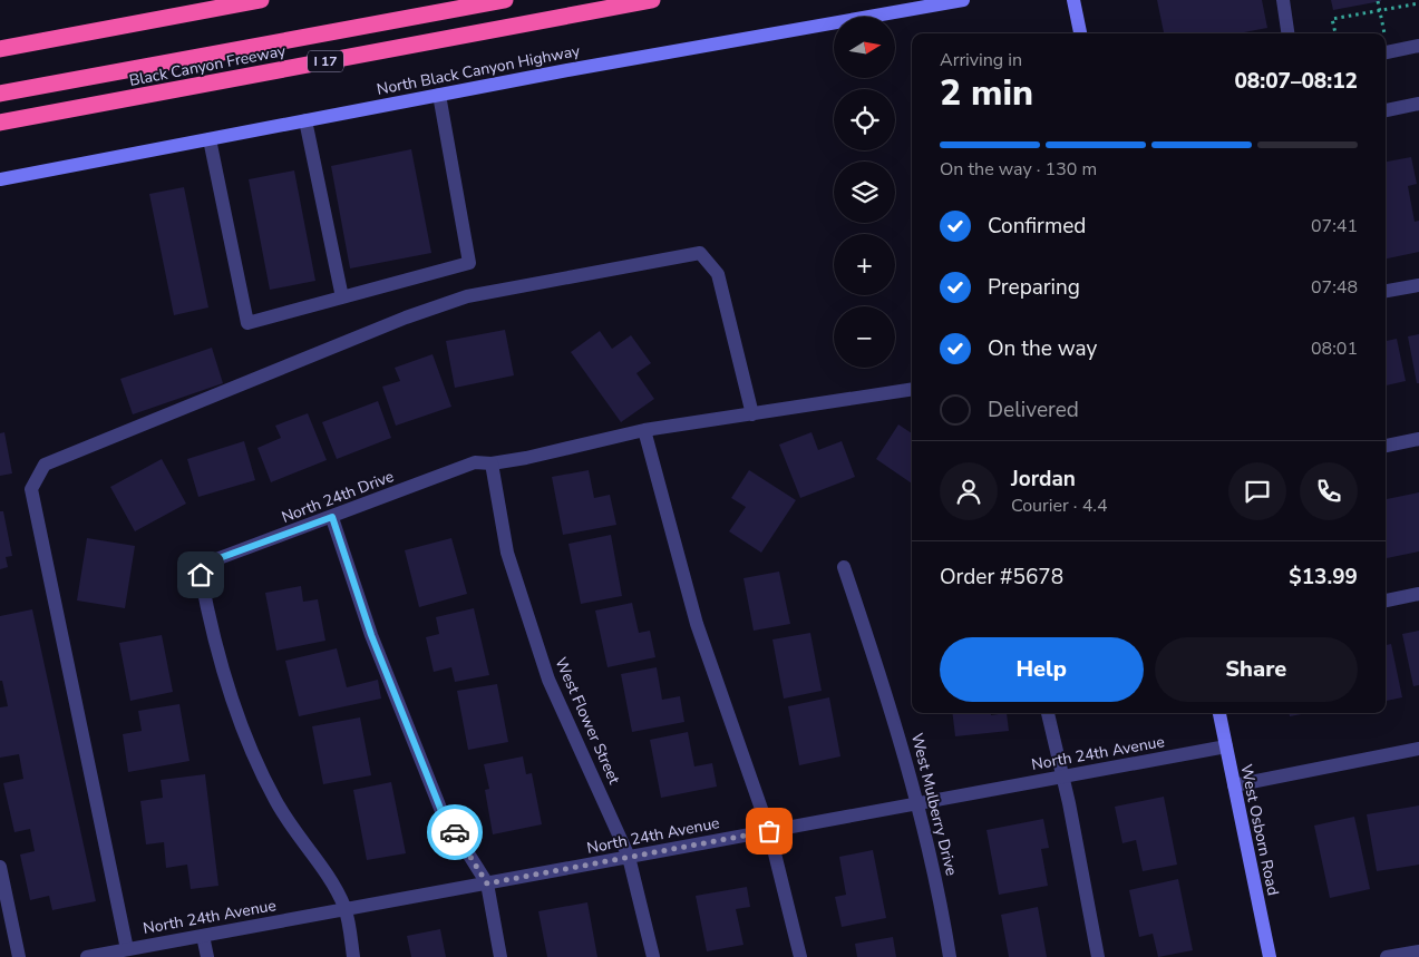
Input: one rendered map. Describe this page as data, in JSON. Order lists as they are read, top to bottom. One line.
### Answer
{"streets":{"highway":["I 17","Black Canyon Freeway"],"main road":["North Black Canyon Highway","West Osborn Road"],"street":["North 24th Drive","West Flower Street","North 24th Avenue","West Mulberry Drive"]},"crossings":[["North 24th Drive","West Flower Street"],["North 24th Drive","North 24th Avenue"],["West Flower Street","North 24th Avenue"],["North 24th Avenue","West Mulberry Drive"],["North 24th Avenue","West Osborn Road"]],"north":"right","page":{"map_buttons":["+","−"],"heading":["2 min","Arriving in","08:07–08:12"],"panel":["Jordan","Courier · 4.4","Order #5678","$13.99"],"bar":"On the way · 130 m","list":[["Confirmed","07:41"],["Preparing","07:48"],["On the way","08:01"],"Delivered"],"buttons":["Help","Share"]}}
